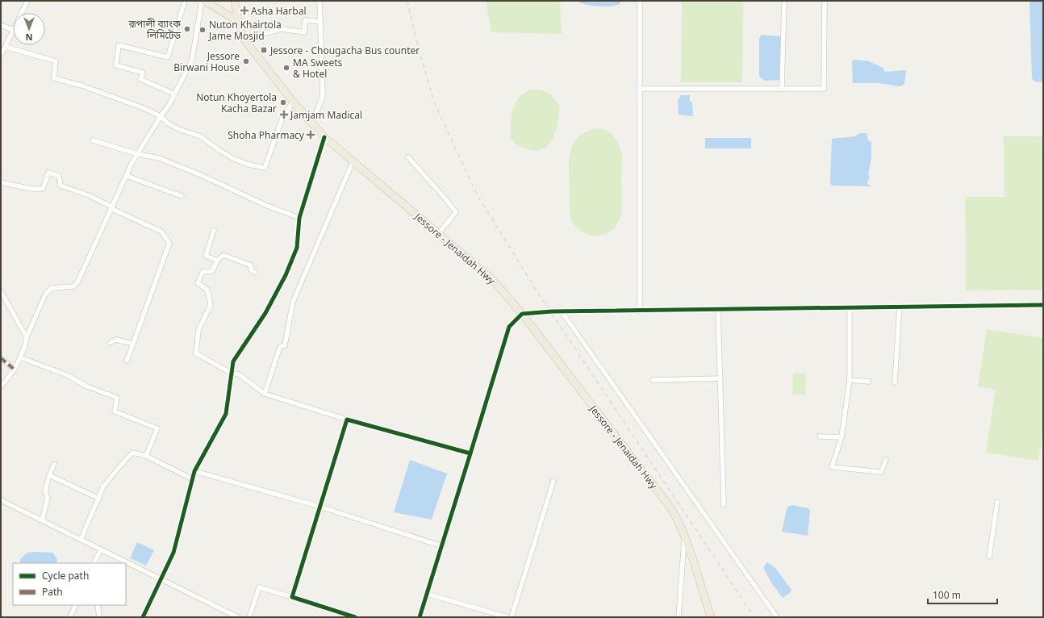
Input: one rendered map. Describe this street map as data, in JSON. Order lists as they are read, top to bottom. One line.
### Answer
{"streets":{"highway":["Jessore - Jenaidah Hwy"]},"places":{"health":["Asha Harbal","Jamjam Madical","Shoha Pharmacy"],"other":["রূপালী ব্যাংক লিমিটেড","Nuton Khairtola Jame Mosjid","Jessore Birwani House","MA Sweets & Hotel","Notun Khoyertola Kacha Bazar"],"transit":["Jessore - Chougacha Bus counter"]},"legend":["Cycle path","Path"],"scale_bar":"100 m","north":"bottom"}
